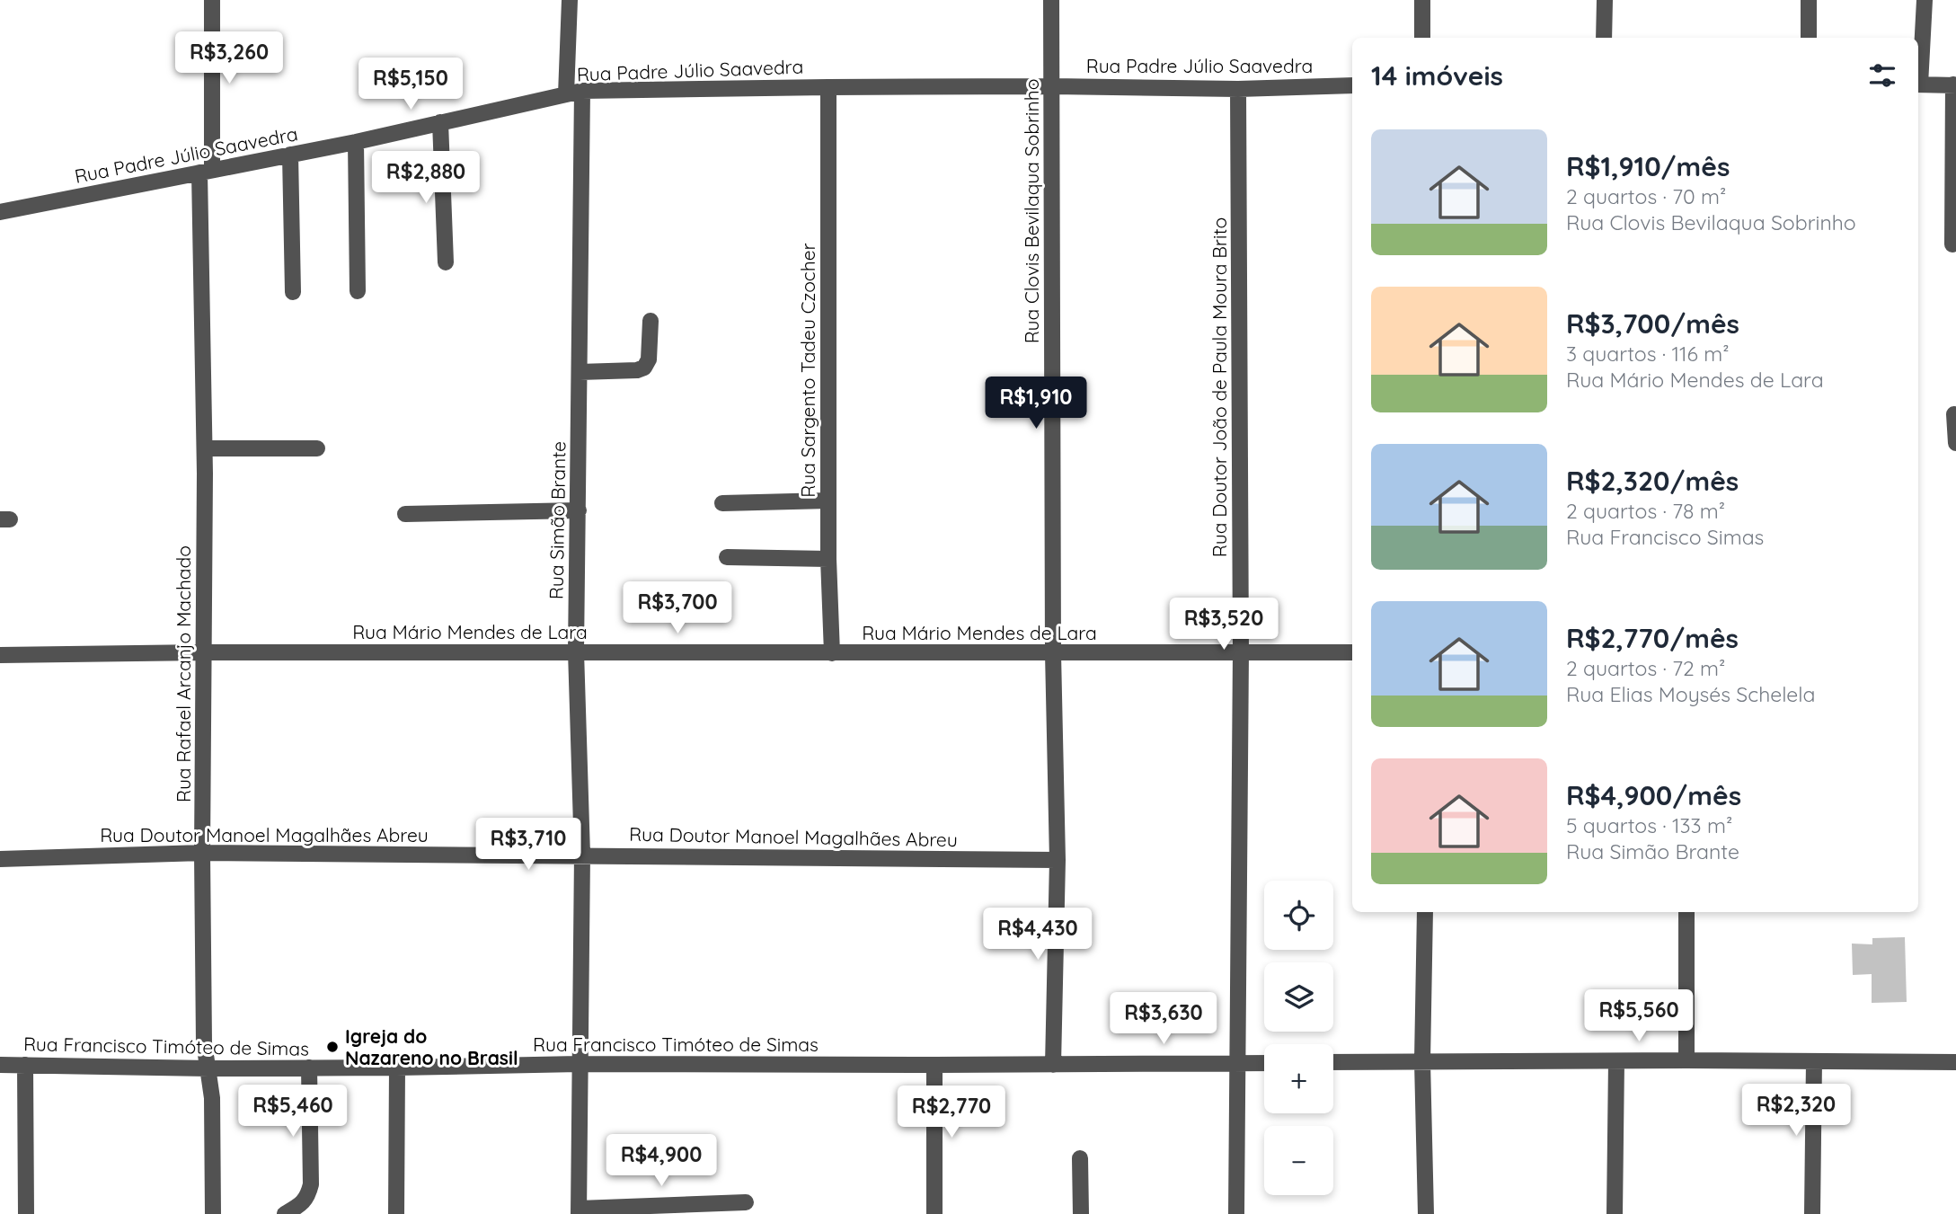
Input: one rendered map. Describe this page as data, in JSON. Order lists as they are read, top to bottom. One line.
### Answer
{"streets":{"street":["Rua Padre Júlio Saavedra","Rua Clovis Bevilaqua Sobrinho","Rua Sargento Tadeu Czocher","Rua Doutor João de Paula Moura Brito","Rua Simão Brante","Rua Mário Mendes de Lara","Rua Rafael Arcanjo Machado","Rua Doutor Manoel Magalhães Abreu","Rua Francisco Timóteo de Simas"]},"crossings":[["Rua Padre Júlio Saavedra","Rua Clovis Bevilaqua Sobrinho"],["Rua Padre Júlio Saavedra","Rua Sargento Tadeu Czocher"],["Rua Padre Júlio Saavedra","Rua Doutor João de Paula Moura Brito"],["Rua Padre Júlio Saavedra","Rua Simão Brante"],["Rua Padre Júlio Saavedra","Rua Rafael Arcanjo Machado"],["Rua Clovis Bevilaqua Sobrinho","Rua Mário Mendes de Lara"],["Rua Clovis Bevilaqua Sobrinho","Rua Doutor Manoel Magalhães Abreu"],["Rua Clovis Bevilaqua Sobrinho","Rua Francisco Timóteo de Simas"],["Rua Sargento Tadeu Czocher","Rua Mário Mendes de Lara"],["Rua Doutor João de Paula Moura Brito","Rua Mário Mendes de Lara"],["Rua Doutor João de Paula Moura Brito","Rua Francisco Timóteo de Simas"],["Rua Simão Brante","Rua Mário Mendes de Lara"],["Rua Simão Brante","Rua Doutor Manoel Magalhães Abreu"],["Rua Simão Brante","Rua Francisco Timóteo de Simas"],["Rua Mário Mendes de Lara","Rua Rafael Arcanjo Machado"],["Rua Rafael Arcanjo Machado","Rua Doutor Manoel Magalhães Abreu"],["Rua Rafael Arcanjo Machado","Rua Francisco Timóteo de Simas"]],"places":["Igreja do Nazareno no Brasil"],"page":{"price":["R$3,260","R$5,150","R$2,880","R$1,910","R$3,700","R$3,520","R$3,710","R$4,430","R$5,560","R$3,630","R$2,320","R$5,460","R$2,770","R$4,900"],"heading":"14 imóveis","list":[{"name":"R$1,910/mês","note":"2 quartos · 70 m² · Rua Clovis Bevilaqua Sobrinho"},{"name":"R$3,700/mês","note":"3 quartos · 116 m² · Rua Mário Mendes de Lara"},{"name":"R$2,320/mês","note":"2 quartos · 78 m² · Rua Francisco Simas"},{"name":"R$2,770/mês","note":"2 quartos · 72 m² · Rua Elias Moysés Schelela"},{"name":"R$4,900/mês","note":"5 quartos · 133 m² · Rua Simão Brante"}],"map_buttons":["+","−"]}}
